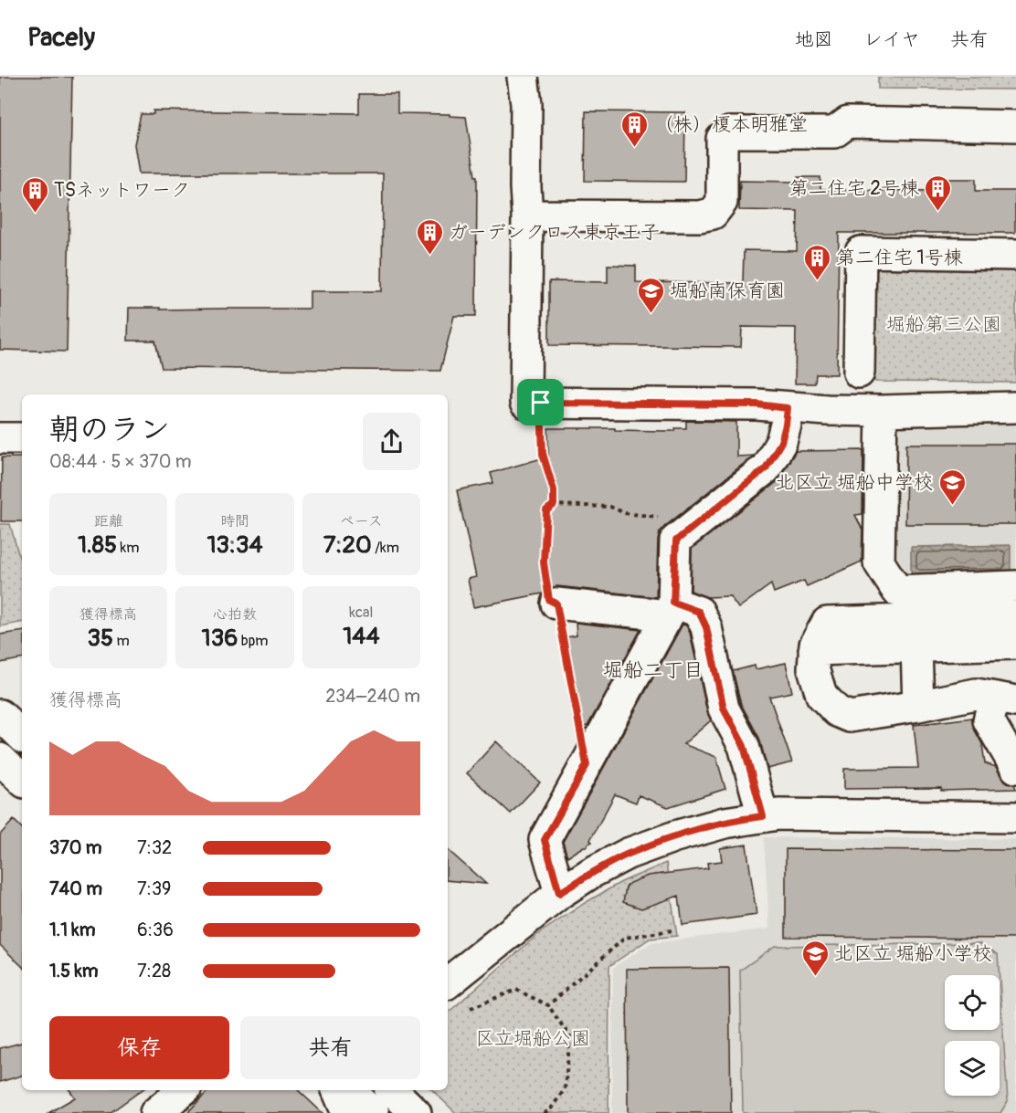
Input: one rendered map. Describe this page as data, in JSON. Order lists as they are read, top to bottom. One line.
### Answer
{"districts":["堀船二丁目"],"parks":["堀船第三公園","区立堀船公園"],"places":{"building":["（株）榎本明雅堂","第二住宅 2号棟","TSネットワーク","ガーデンクロス東京王子","第二住宅 1号棟"],"school or university":["堀船南保育園","北区立 堀船中学校","北区立 堀船小学校"]},"page":{"header":"Pacely","nav":["地図","レイヤ","共有"],"heading":["朝のラン","08:44 · 5 × 370 m"],"stats":[["距離","1.85 km"],["時間","13:34"],["ペース","7:20 /km"],["獲得標高","35 m"],["心拍数","136 bpm"],["kcal","144"]],"chart":["獲得標高","234–240 m"],"list":[{"name":"370 m","note":"7:32"},{"name":"740 m","note":"7:39"},{"name":"1.1 km","note":"6:36"},{"name":"1.5 km","note":"7:28"}],"buttons":["保存","共有"]}}
